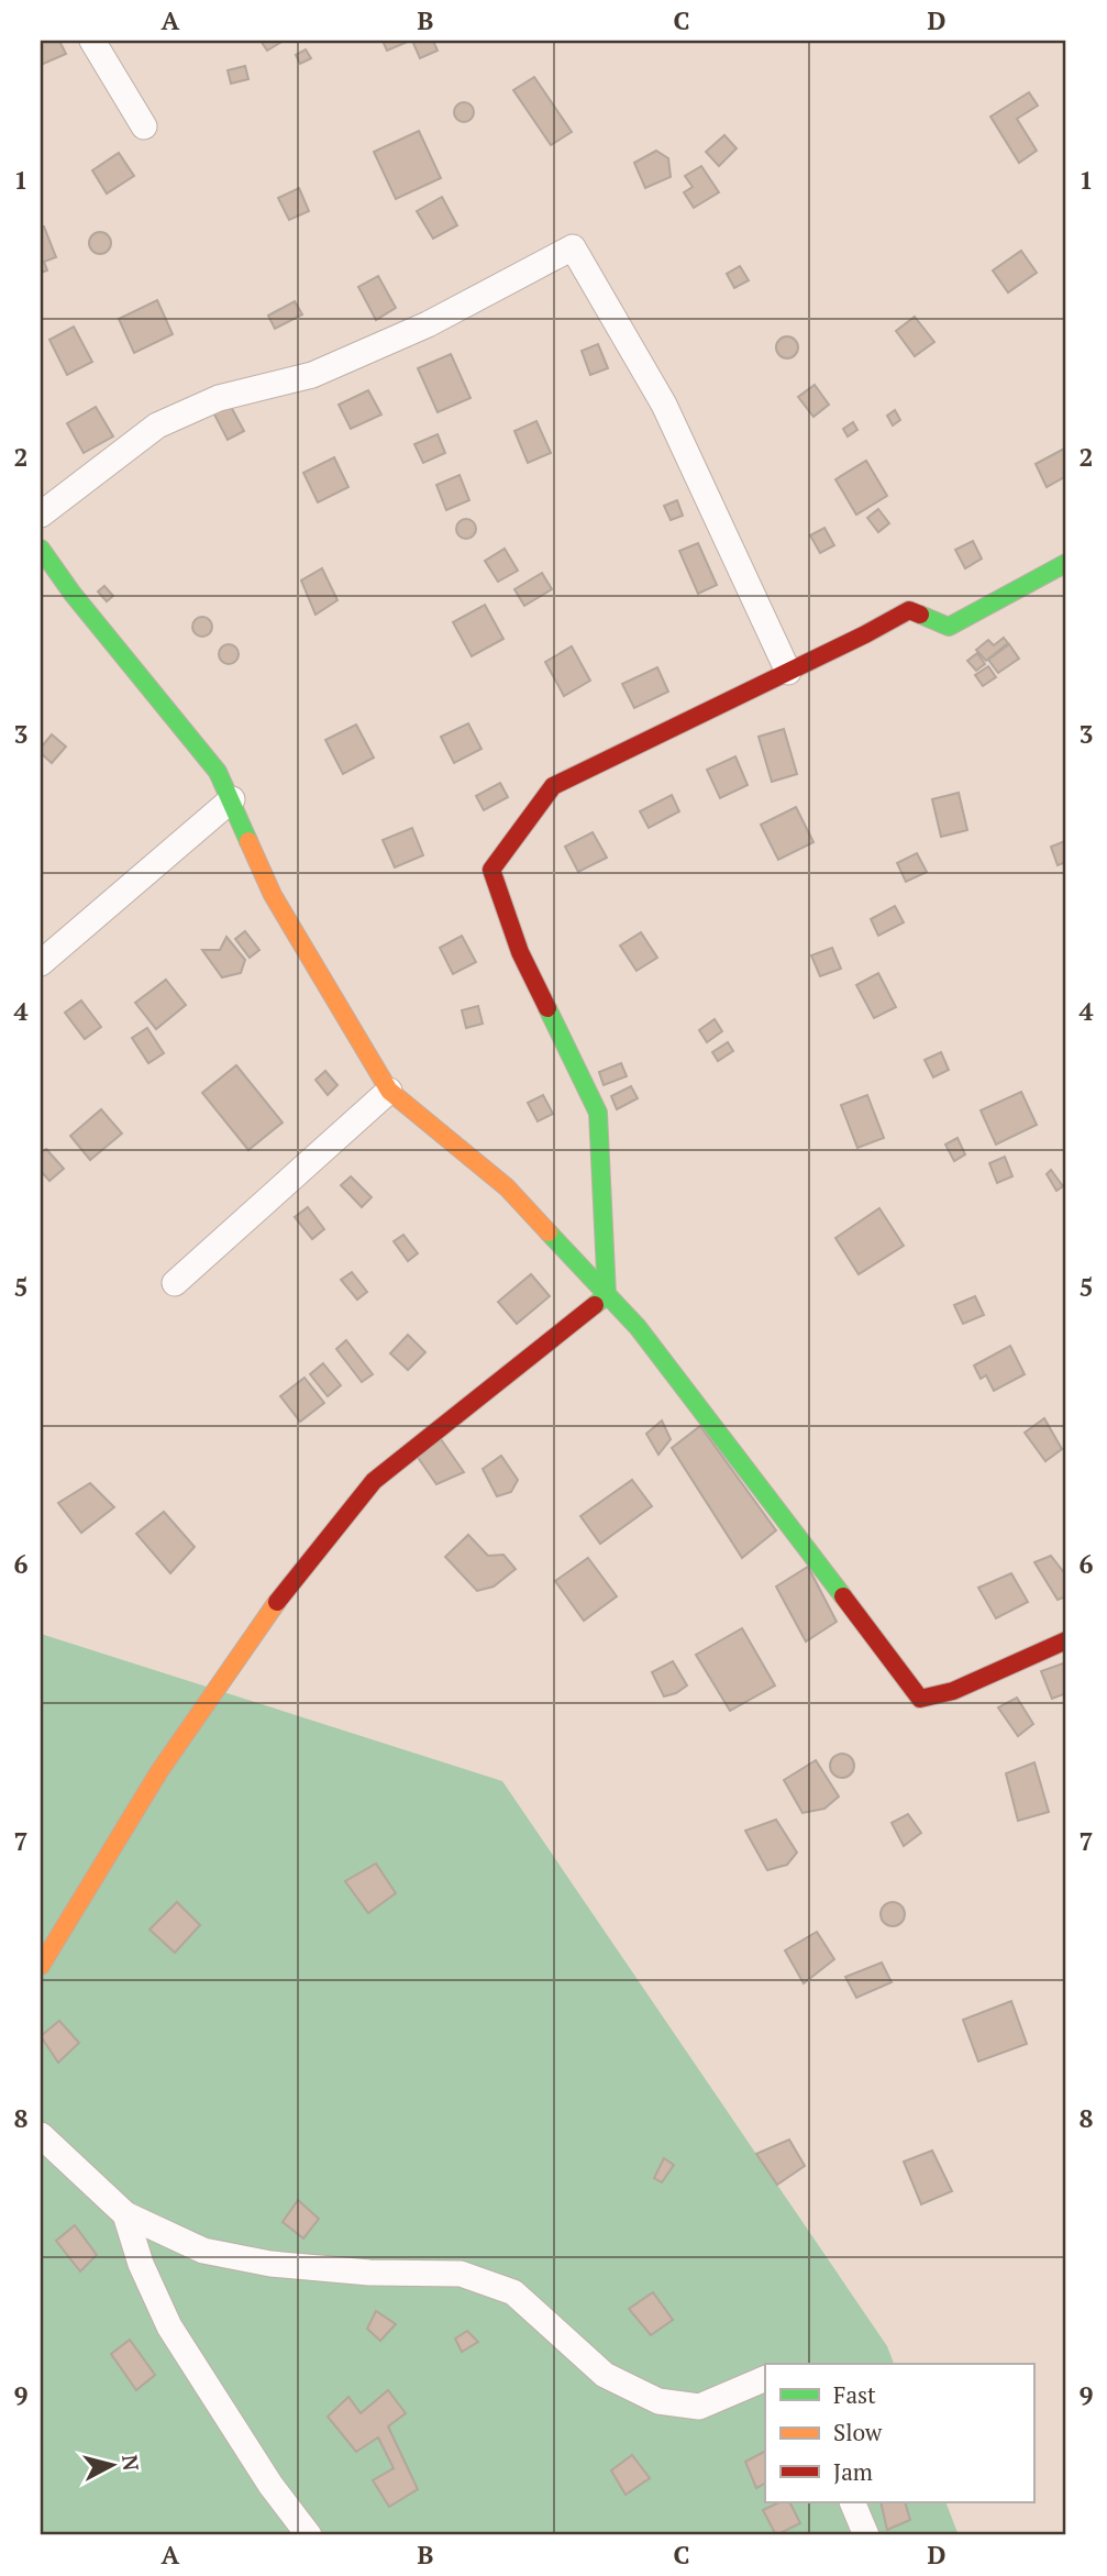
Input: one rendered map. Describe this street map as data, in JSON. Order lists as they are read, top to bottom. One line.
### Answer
{"legend":["Fast","Slow","Jam"],"north":"right","grid":{"columns":["A","B","C","D"],"rows":["1","2","3","4","5","6","7","8","9"]}}
